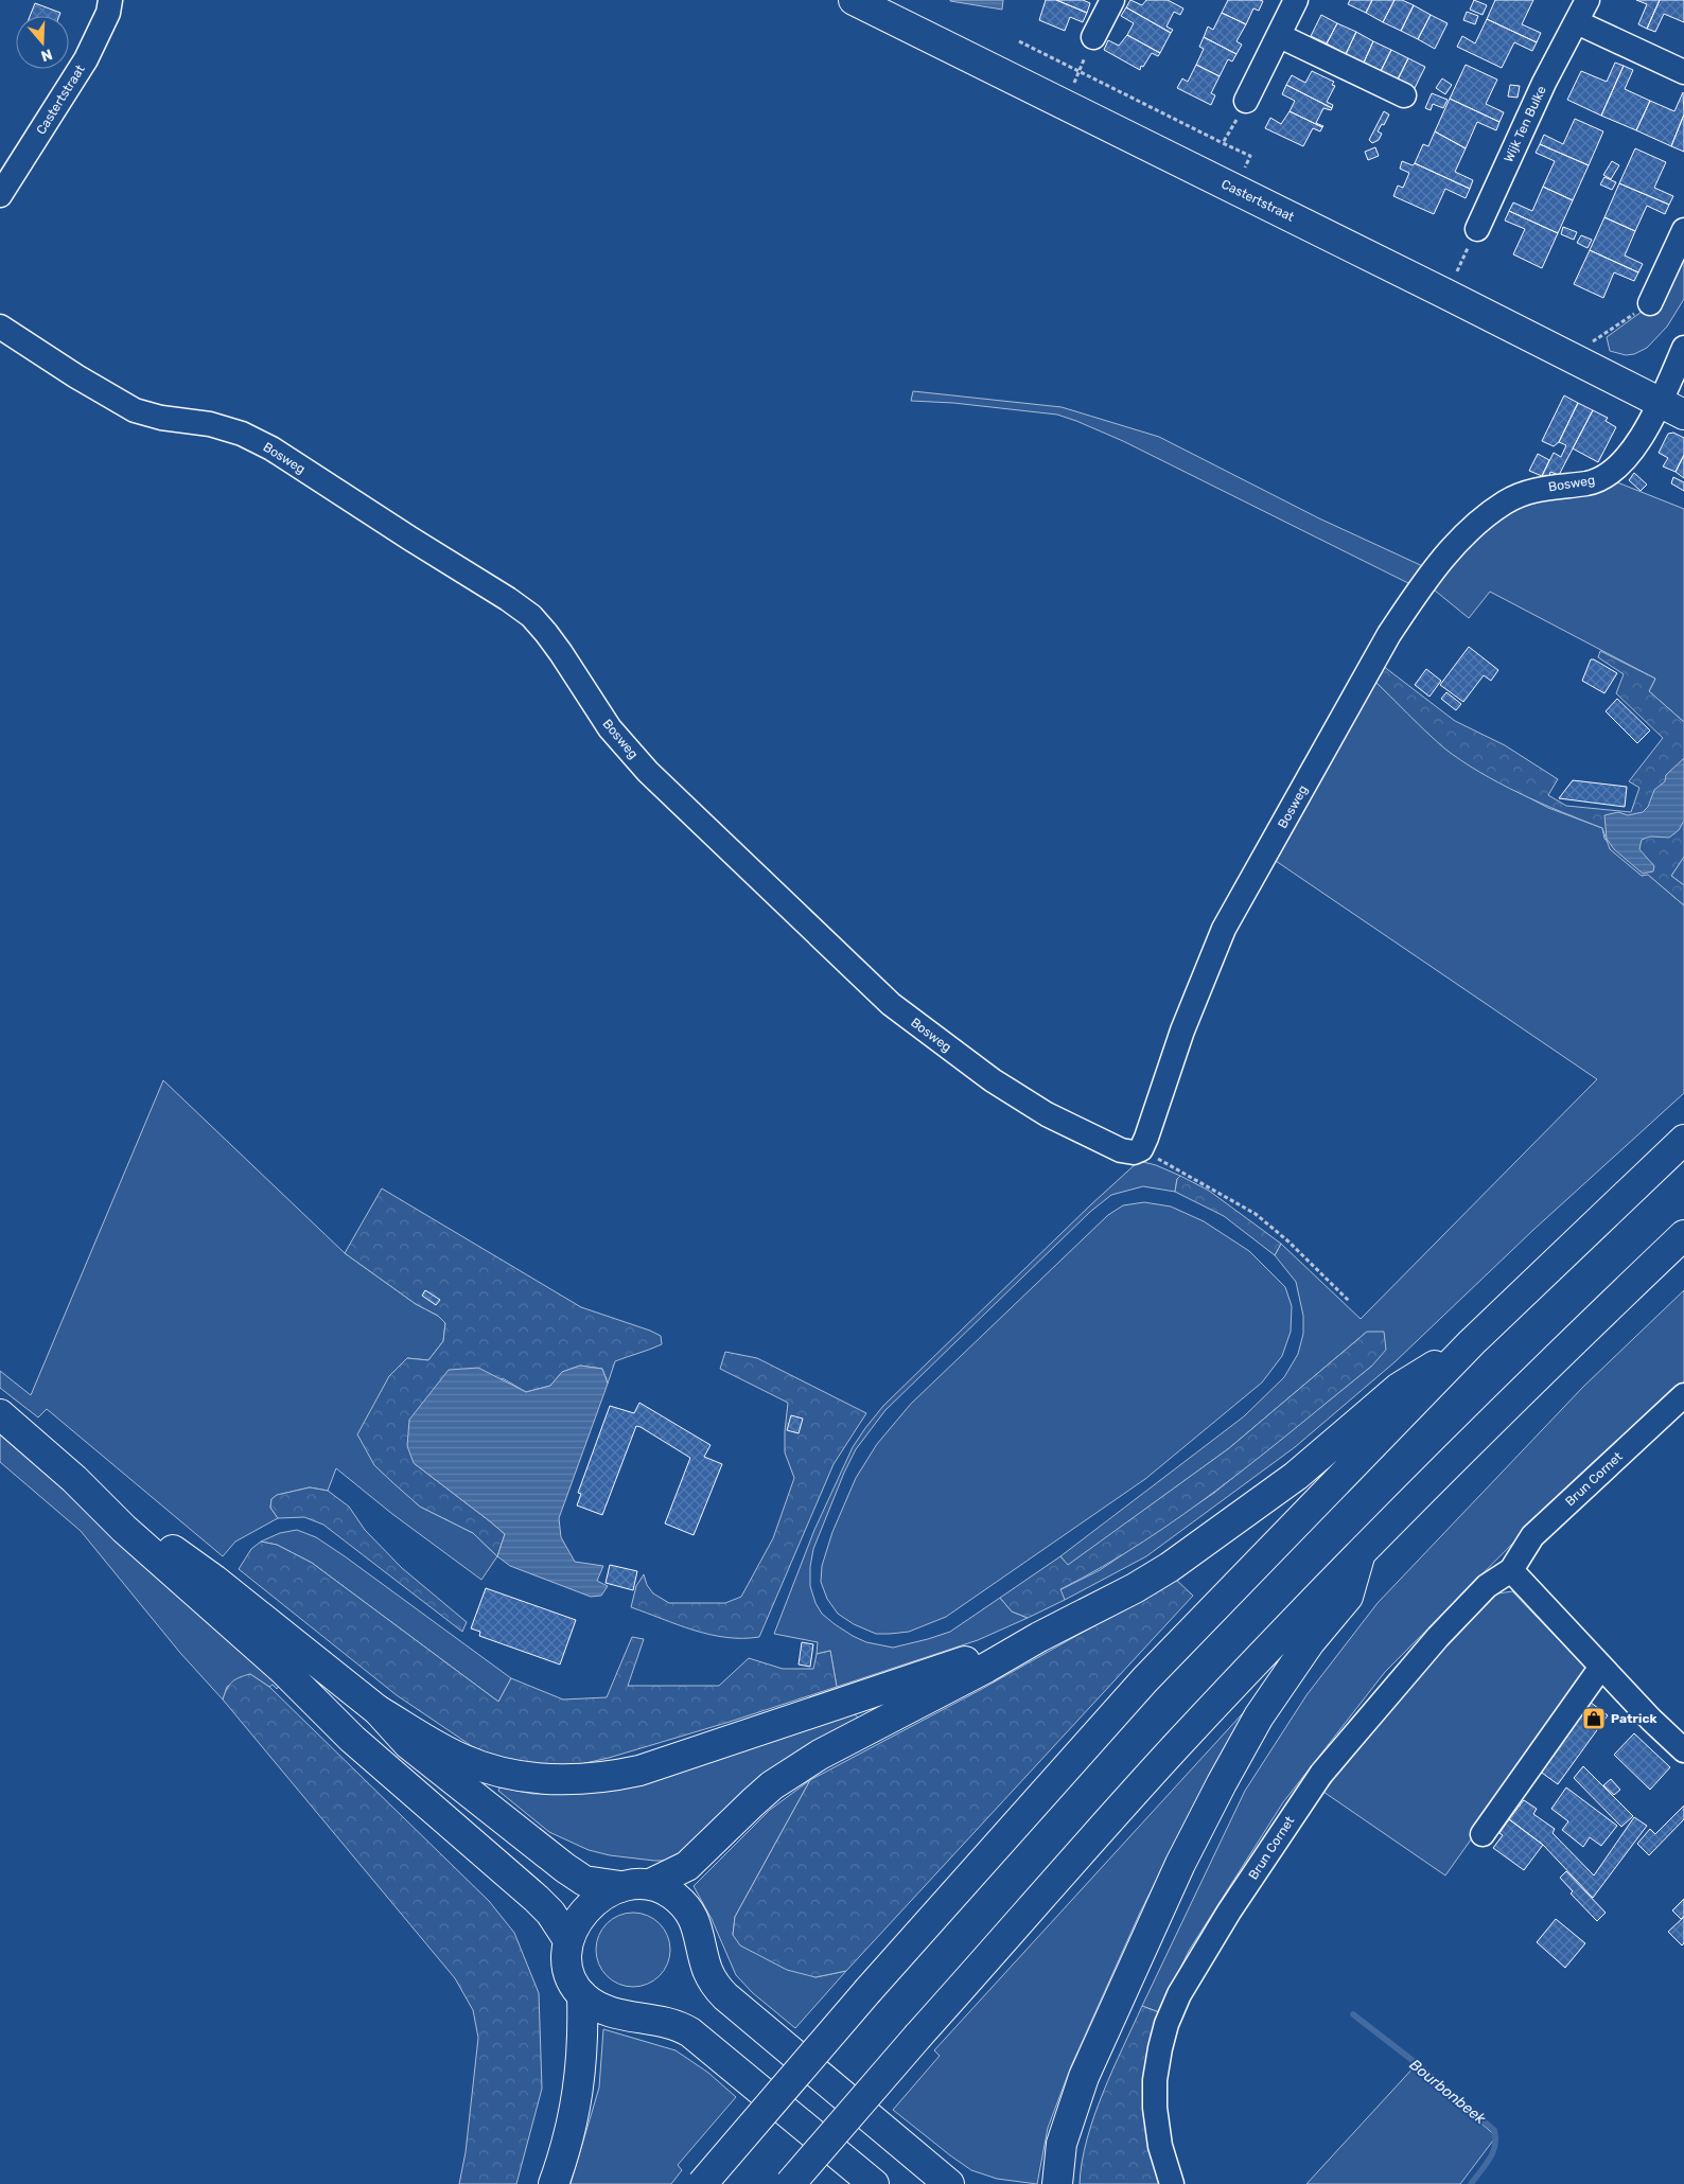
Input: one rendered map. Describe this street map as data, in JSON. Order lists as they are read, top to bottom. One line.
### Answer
{"streets":{"main road":["Castertstraat"],"street":["Wijk Ten Bulke","Bosweg","Brun Cornet"]},"crossings":[["Castertstraat","Bosweg"]],"water":["Bourbonbeek"],"places":{"shop":["Patrick"]},"north":"bottom"}
